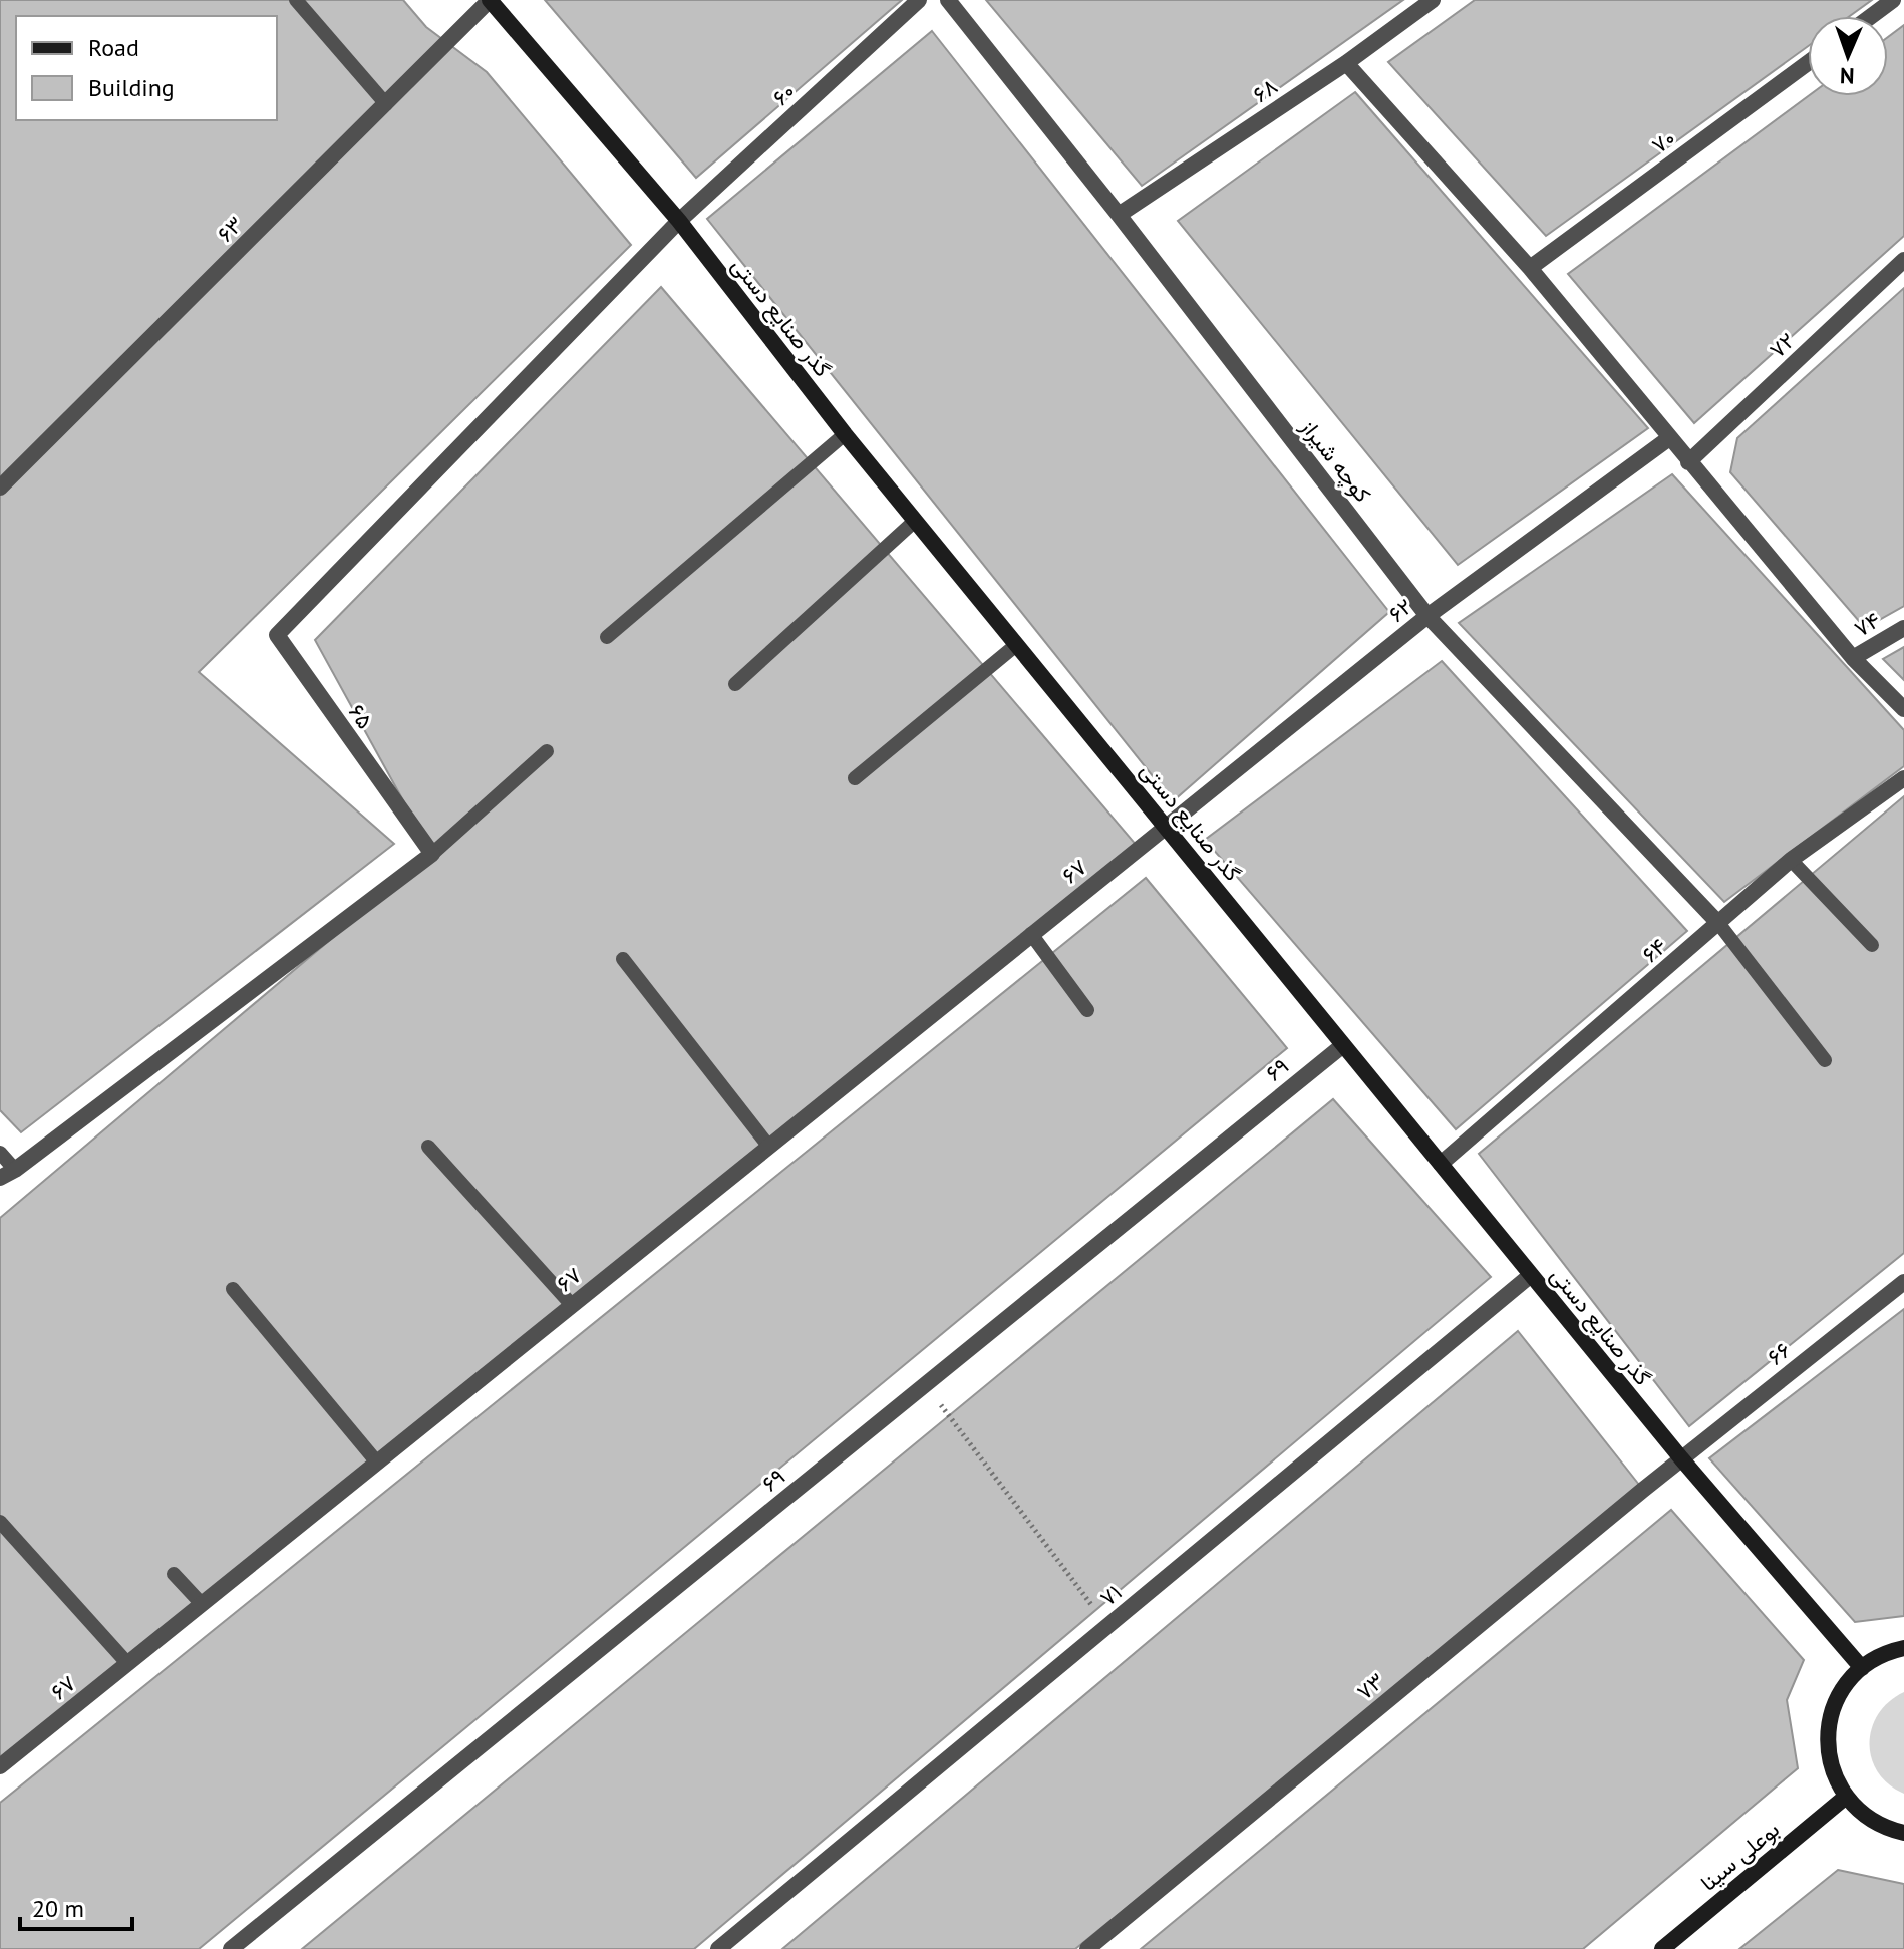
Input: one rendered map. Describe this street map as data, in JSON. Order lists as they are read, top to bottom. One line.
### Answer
{"streets":{"main road":["گذر صنایع دستی","بوعلی سینا"],"street":["۶۸","۶۰","۷۰","۶۳","۷۲","کوچه شیراز","۶۲","۷۴","۶۵","۶۷","۶۴","۶۹","۶۶","۷۱","۷۳"]},"crossings":[["۶۸","کوچه شیراز"],["۶۰","گذر صنایع دستی"],["۶۰","۶۵"],["۶۳","گذر صنایع دستی"],["گذر صنایع دستی","۶۲"],["گذر صنایع دستی","۶۵"],["گذر صنایع دستی","۶۷"],["گذر صنایع دستی","۶۴"],["گذر صنایع دستی","۶۹"],["گذر صنایع دستی","۶۶"],["گذر صنایع دستی","۷۱"],["گذر صنایع دستی","۷۳"],["کوچه شیراز","۶۲"],["کوچه شیراز","۶۴"],["۶۲","۶۷"],["۶۶","۷۳"]],"legend":["Road","Building"],"scale_bar":"20 m","north":"bottom"}
